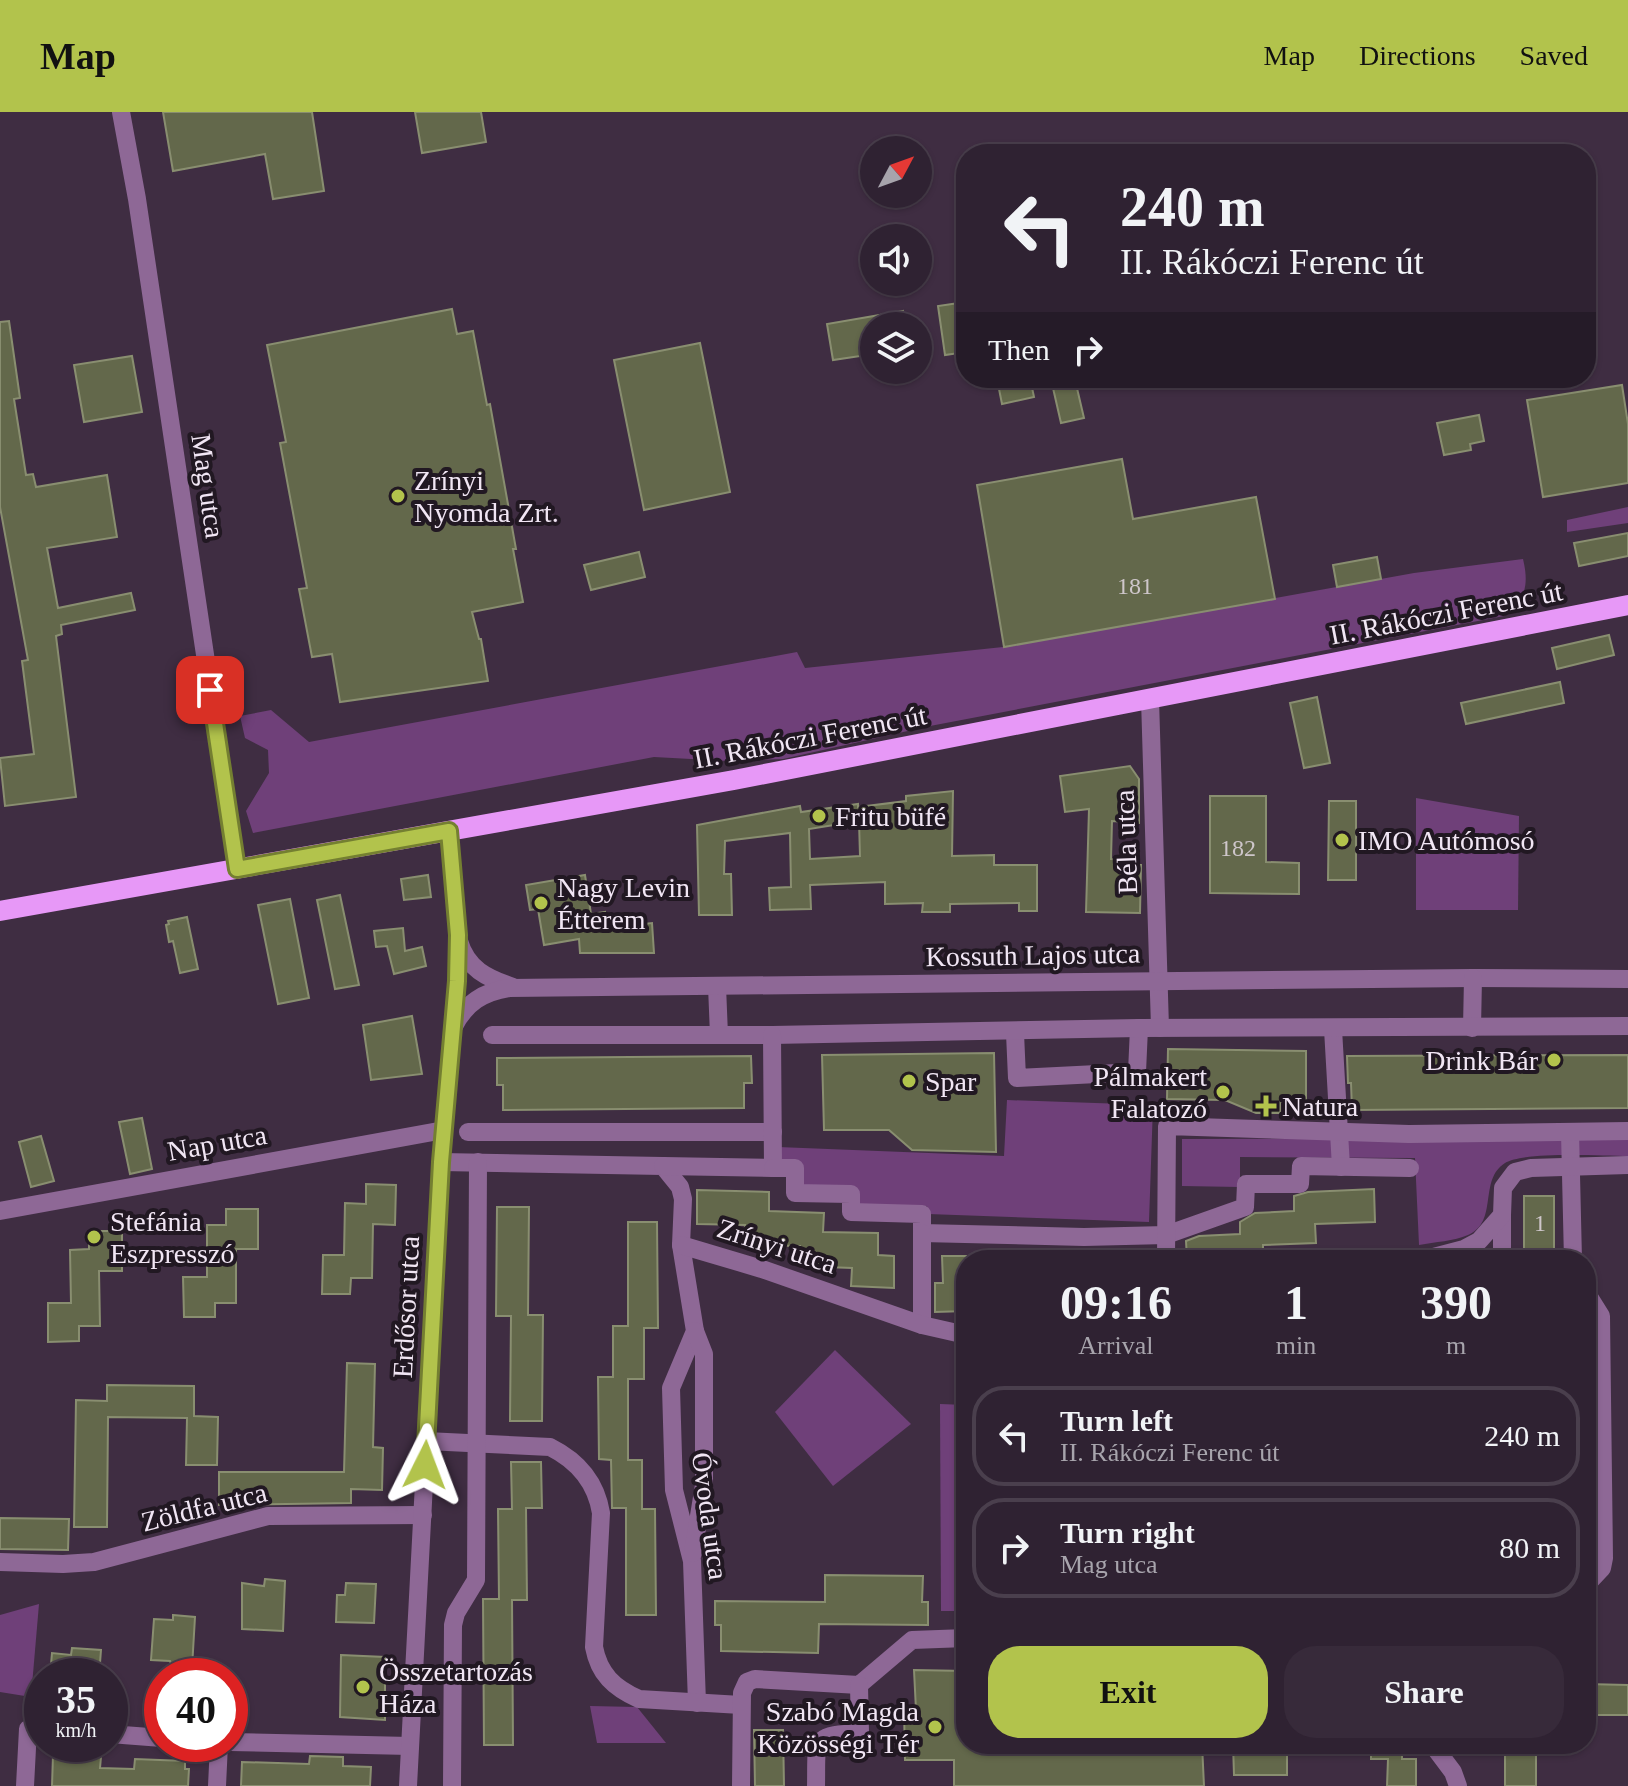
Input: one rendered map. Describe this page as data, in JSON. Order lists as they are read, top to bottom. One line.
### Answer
{"streets":{"main road":["II. Rákóczi Ferenc út"],"street":["Mag utca","Béla utca","Kossuth Lajos utca","Nap utca","Zrínyi utca","Erdősor utca","Zöldfa utca","Óvoda utca"]},"crossings":[["Mag utca","II. Rákóczi Ferenc út"],["II. Rákóczi Ferenc út","Béla utca"],["II. Rákóczi Ferenc út","Erdősor utca"],["Béla utca","Kossuth Lajos utca"],["Kossuth Lajos utca","Erdősor utca"],["Nap utca","Erdősor utca"],["Erdősor utca","Zöldfa utca"]],"places":{"other":["Zrínyi Nyomda Zrt.","Fritu büfé","IMO Autómosó","Nagy Levin Étterem","Drink Bár","Spar","Pálmakert Falatozó","Stefánia Eszpresszó","Összetartozás Háza","Szabó Magda Közösségi Tér"],"health":["Natura"]},"house_numbers":["181","182","1"],"north":"top right","page":{"header":"Map","nav":["Map","Directions","Saved"],"turn":["240 m","II. Rákóczi Ferenc út"],"then":"Then","eta":["09:16","Arrival","1","min","390","m"],"list":[{"name":"Turn left","note":"II. Rákóczi Ferenc út","value":"240 m"},{"name":"Turn right","note":"Mag utca","value":"80 m"}],"buttons":["Exit","Share"],"speed":"35 km/h","limit":"40"}}
